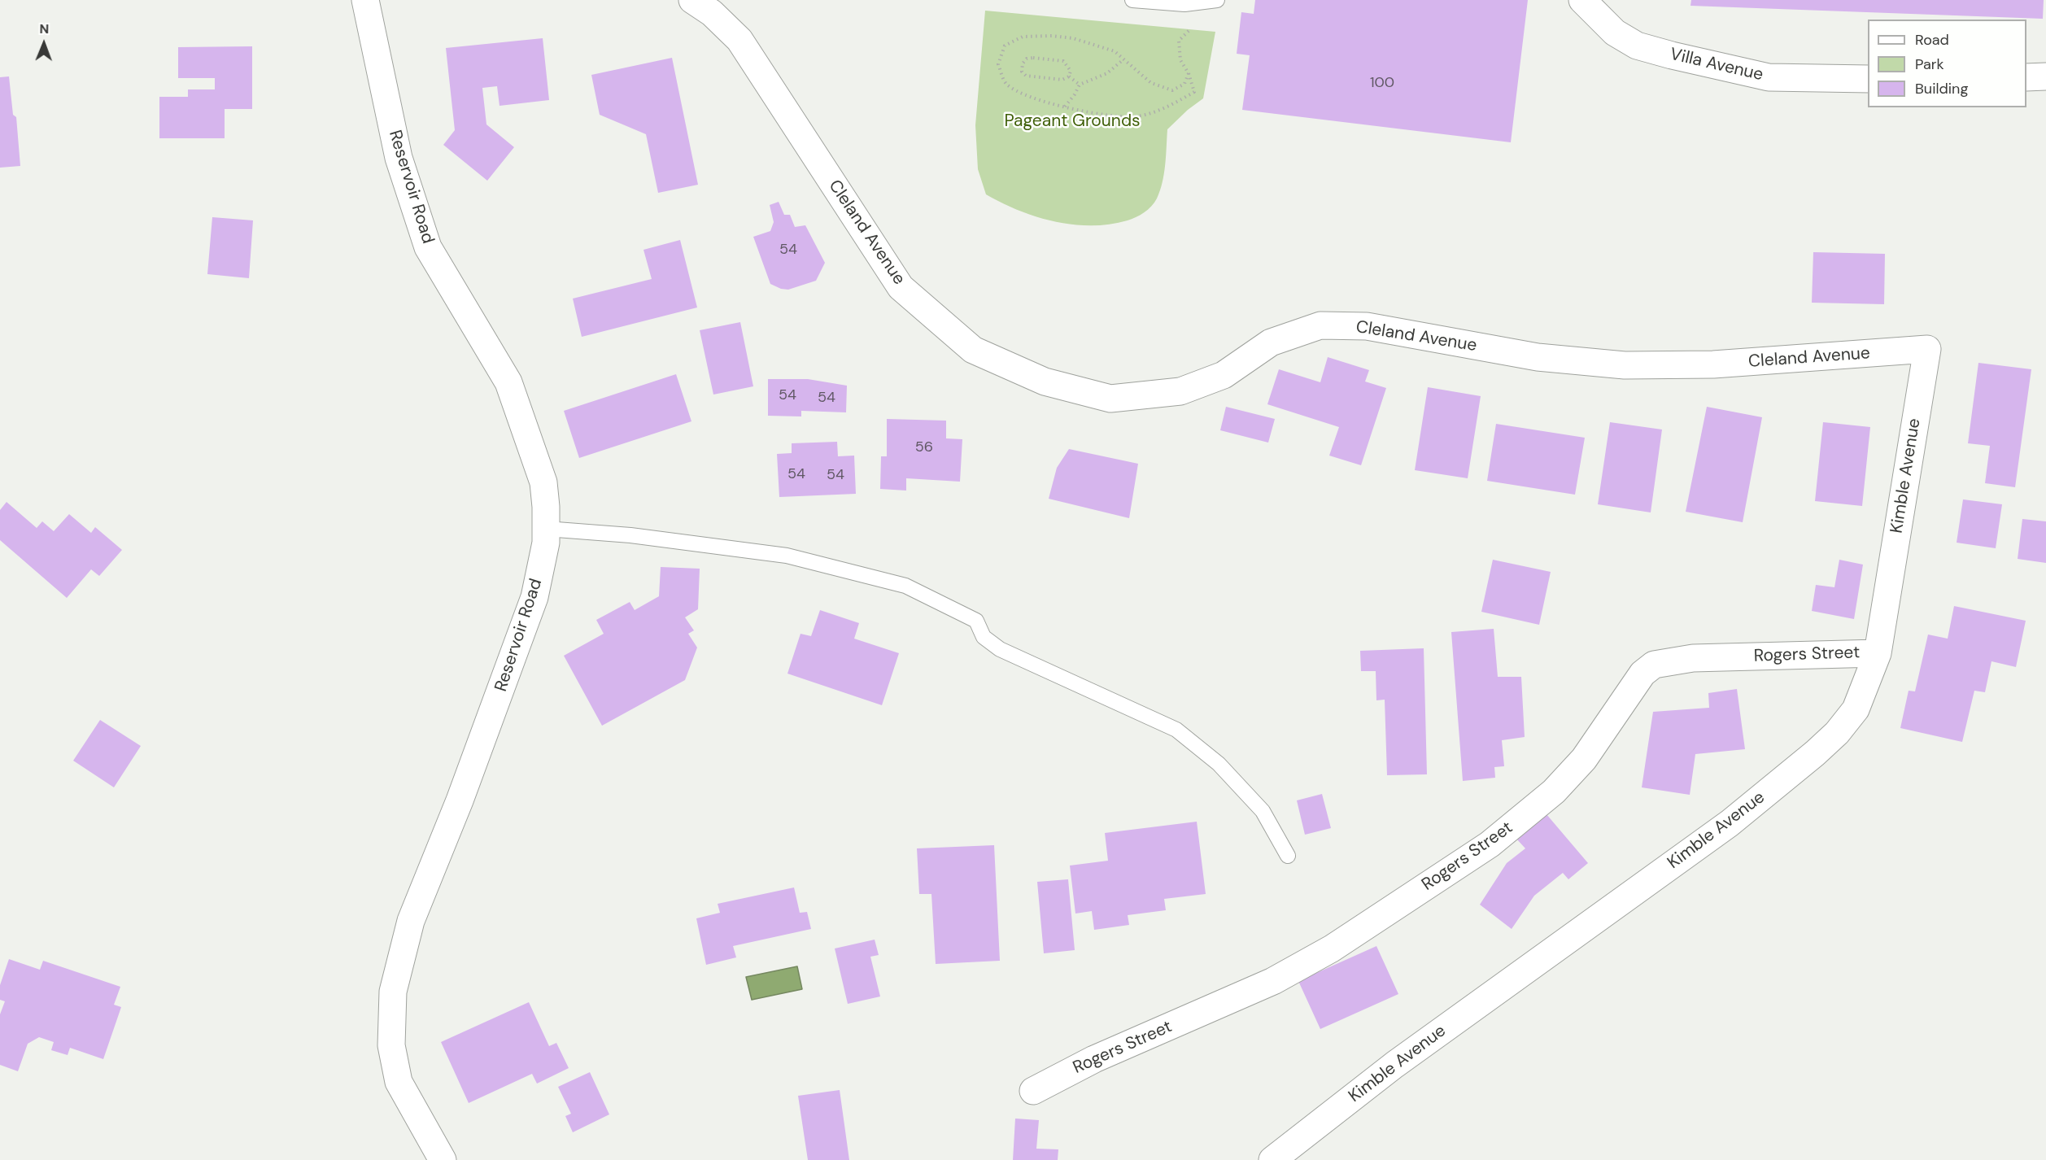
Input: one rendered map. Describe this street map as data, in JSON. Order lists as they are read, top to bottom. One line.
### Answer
{"streets":{"street":["Villa Avenue","Reservoir Road","Cleland Avenue","Kimble Avenue","Rogers Street"]},"crossings":[["Cleland Avenue","Kimble Avenue"],["Kimble Avenue","Rogers Street"]],"parks":["Pageant Grounds"],"house_numbers":["100","54","54","54","56","54","54"],"legend":["Road","Park","Building"],"north":"top"}
